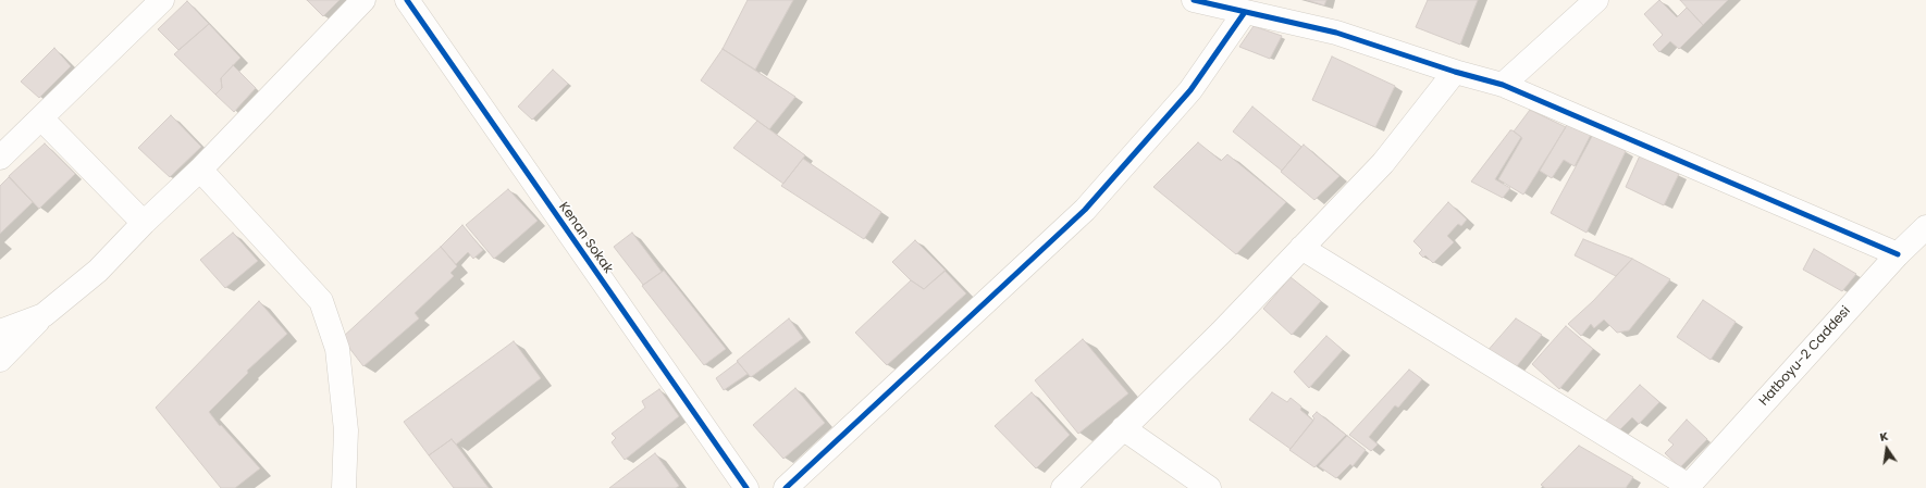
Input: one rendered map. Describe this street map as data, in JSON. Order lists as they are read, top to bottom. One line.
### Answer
{"streets":{"street":["Kenan Sokak","Hatboyu-2 Caddesi"]},"north":"top"}
